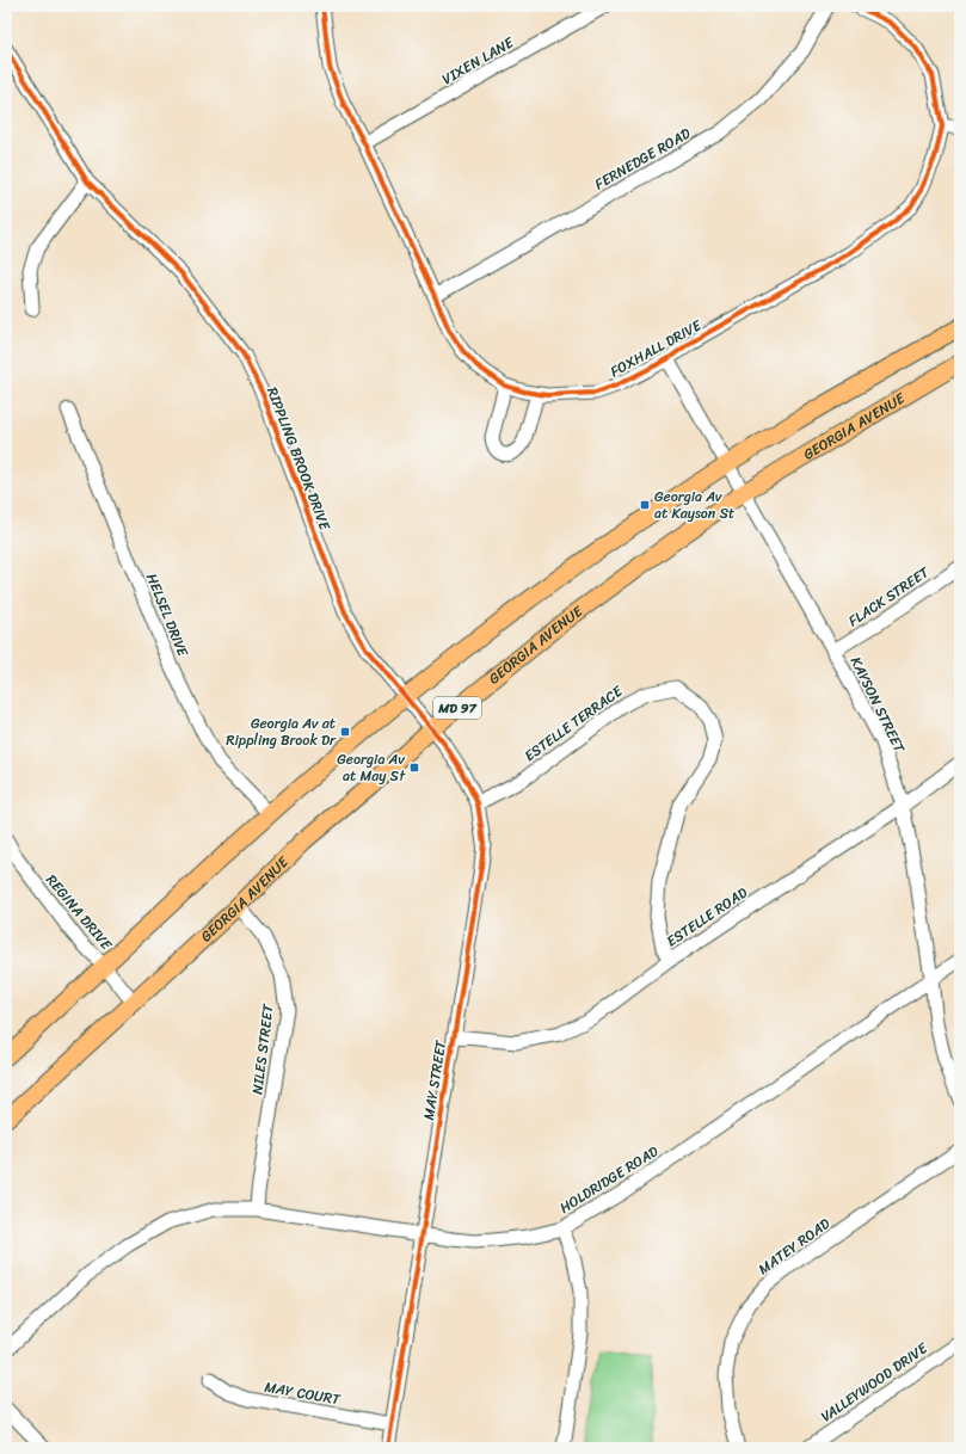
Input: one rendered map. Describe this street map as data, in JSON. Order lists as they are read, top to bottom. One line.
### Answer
{"streets":{"main road":["GEORGIA AVENUE","MD 97"],"street":["VIXEN LANE","FERNEDGE ROAD","FOXHALL DRIVE","RIPPLING BROOK DRIVE","FLACK STREET","HELSEL DRIVE","KAYSON STREET","ESTELLE TERRACE","REGINA DRIVE","ESTELLE ROAD","NILES STREET","MAY STREET","HOLDRIDGE ROAD","MATEY ROAD","VALLEYWOOD DRIVE","MAY COURT"]},"crossings":[["VIXEN LANE","FOXHALL DRIVE"],["FERNEDGE ROAD","FOXHALL DRIVE"],["FOXHALL DRIVE","KAYSON STREET"],["GEORGIA AVENUE","RIPPLING BROOK DRIVE"],["GEORGIA AVENUE","KAYSON STREET"],["GEORGIA AVENUE","REGINA DRIVE"],["GEORGIA AVENUE","NILES STREET"],["GEORGIA AVENUE","MAY STREET"],["RIPPLING BROOK DRIVE","MD 97"],["RIPPLING BROOK DRIVE","MAY STREET"],["FLACK STREET","KAYSON STREET"],["HELSEL DRIVE","MD 97"],["KAYSON STREET","MD 97"],["KAYSON STREET","ESTELLE ROAD"],["KAYSON STREET","HOLDRIDGE ROAD"],["MD 97","REGINA DRIVE"],["ESTELLE TERRACE","ESTELLE ROAD"],["ESTELLE TERRACE","MAY STREET"],["ESTELLE ROAD","MAY STREET"],["NILES STREET","HOLDRIDGE ROAD"],["MAY STREET","HOLDRIDGE ROAD"],["MAY STREET","MAY COURT"]],"places":{"transit":["Georgia Av at Kayson St","Georgia Av at Rippling Brook Dr","Georgia Av at May St"]}}
